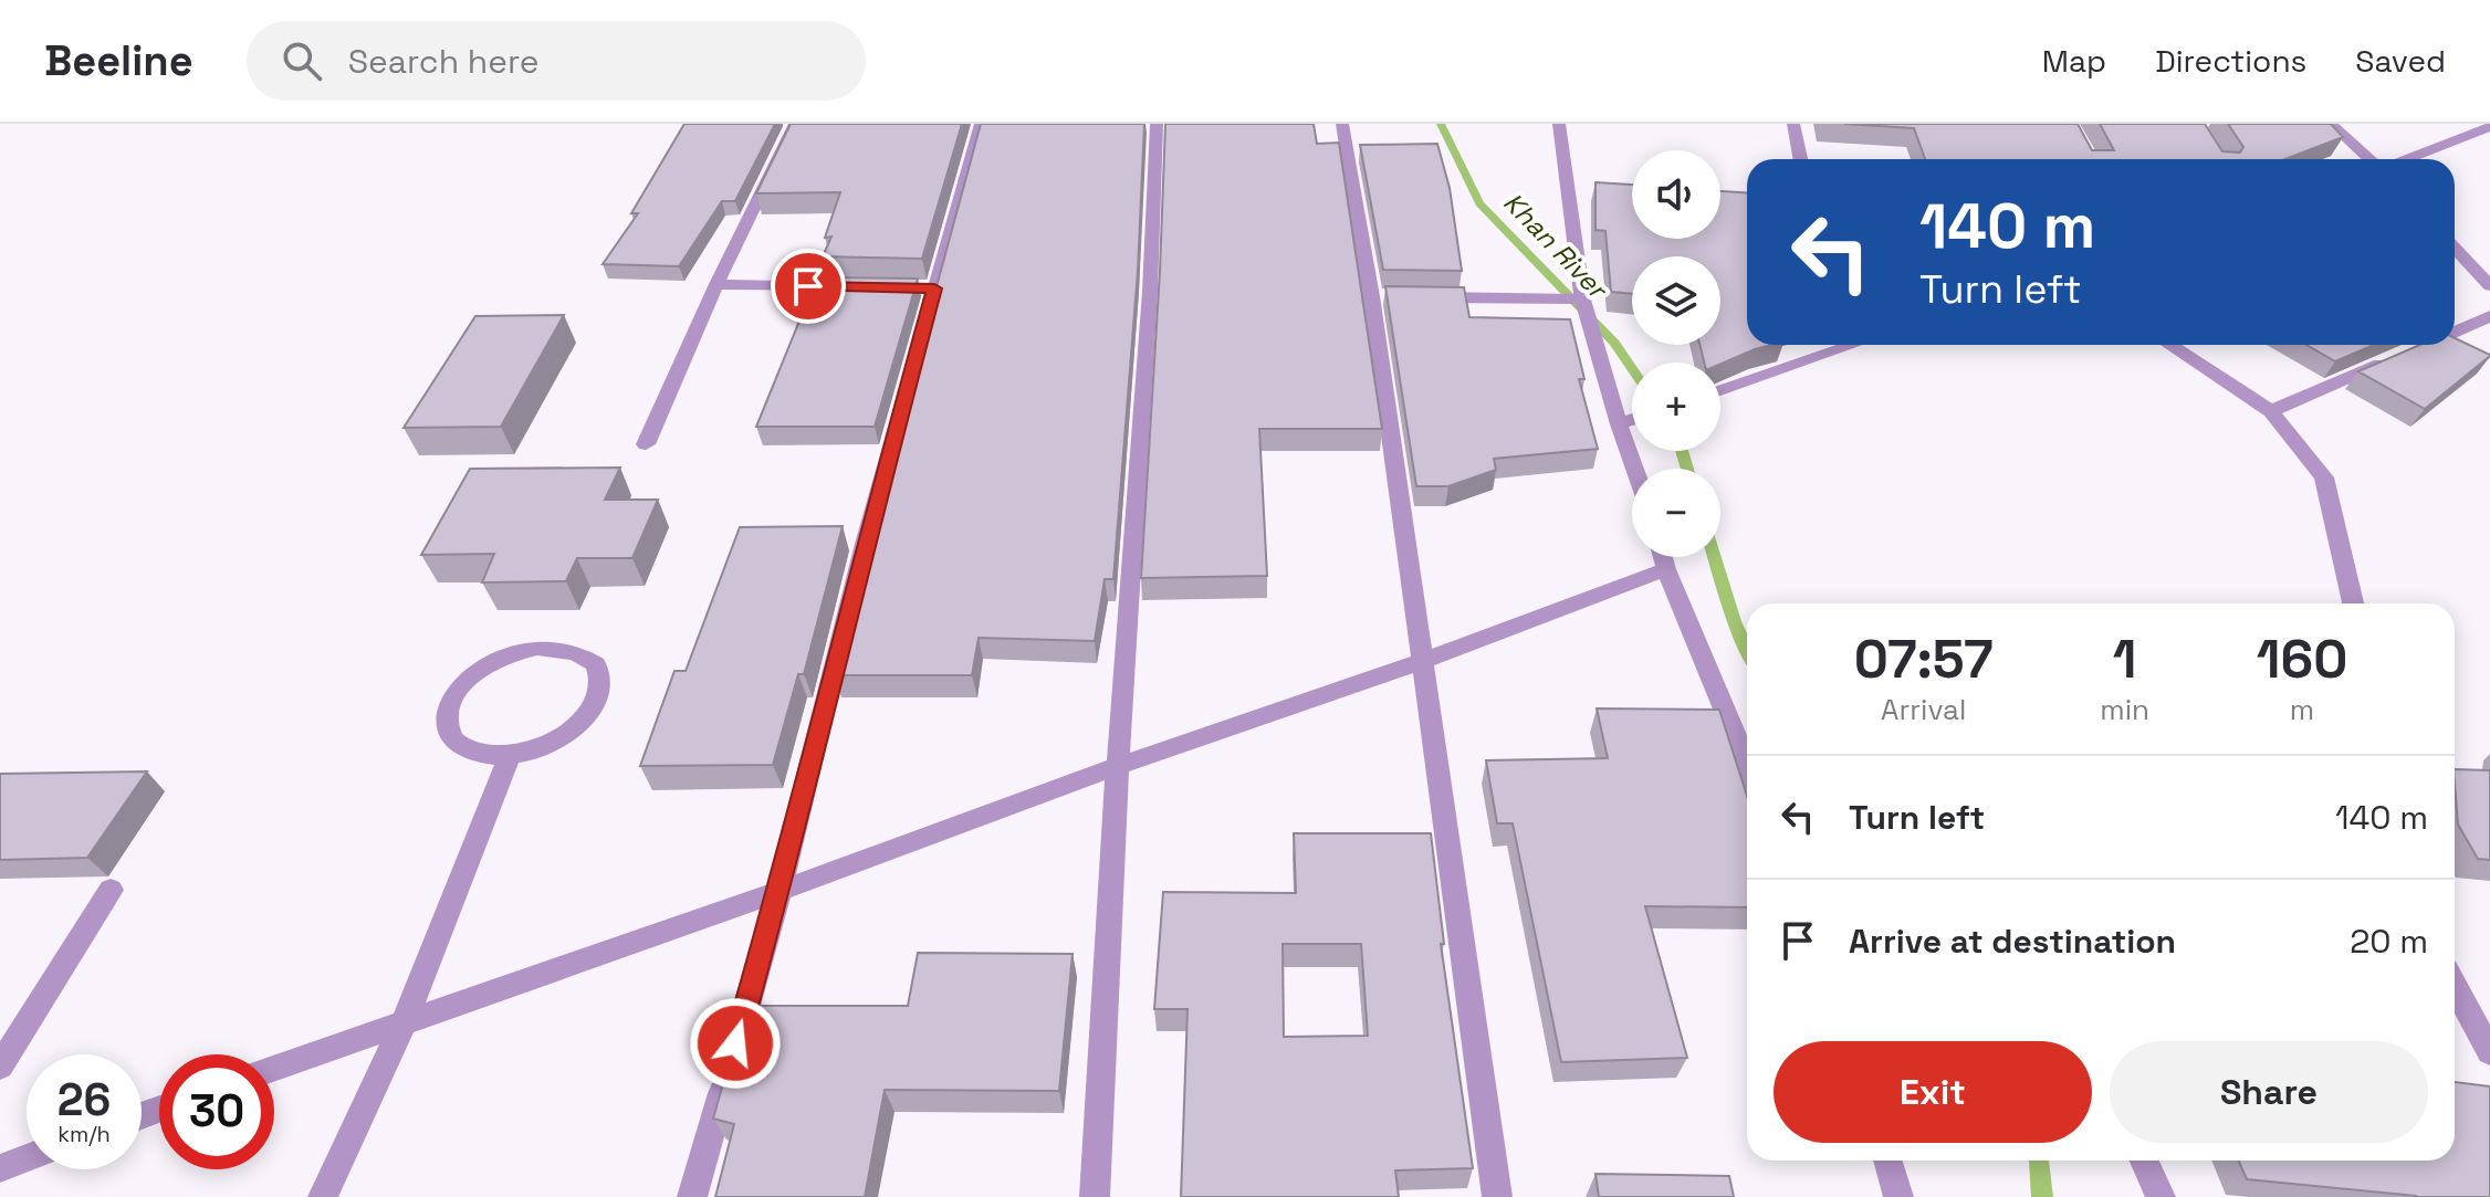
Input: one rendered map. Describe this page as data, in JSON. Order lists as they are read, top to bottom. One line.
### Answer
{"water":["Khan River"],"page":{"header":"Beeline","search":"Search here","nav":["Map","Directions","Saved"],"map_buttons":["+","−"],"turn":["140 m","Turn left"],"eta":["07:57","Arrival","1","min","160","m"],"list":[{"name":"Turn left","value":"140 m"},{"name":"Arrive at destination","value":"20 m"}],"buttons":["Exit","Share"],"speed":"26 km/h","limit":"30"}}
